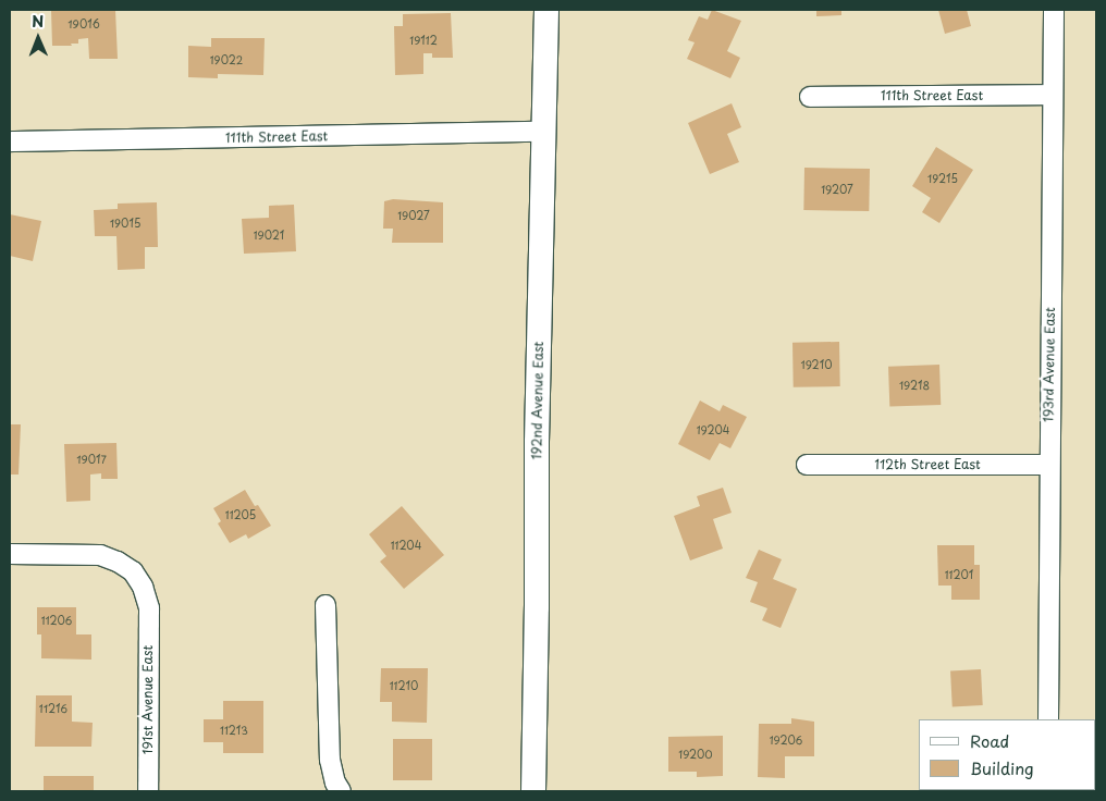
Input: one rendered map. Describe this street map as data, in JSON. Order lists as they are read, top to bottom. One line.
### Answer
{"streets":{"street":["111th Street East","193rd Avenue East","192nd Avenue East","112th Street East","191st Avenue East"]},"crossings":[["111th Street East","193rd Avenue East"],["111th Street East","192nd Avenue East"],["193rd Avenue East","112th Street East"]],"house_numbers":["19016","19112","19022","19215","19207","19027","19015","19021","19210","19218","19204","19017","11205","11204","11201","11206","11210","11216","11213","19206","19200"],"legend":["Road","Building"],"north":"top"}
